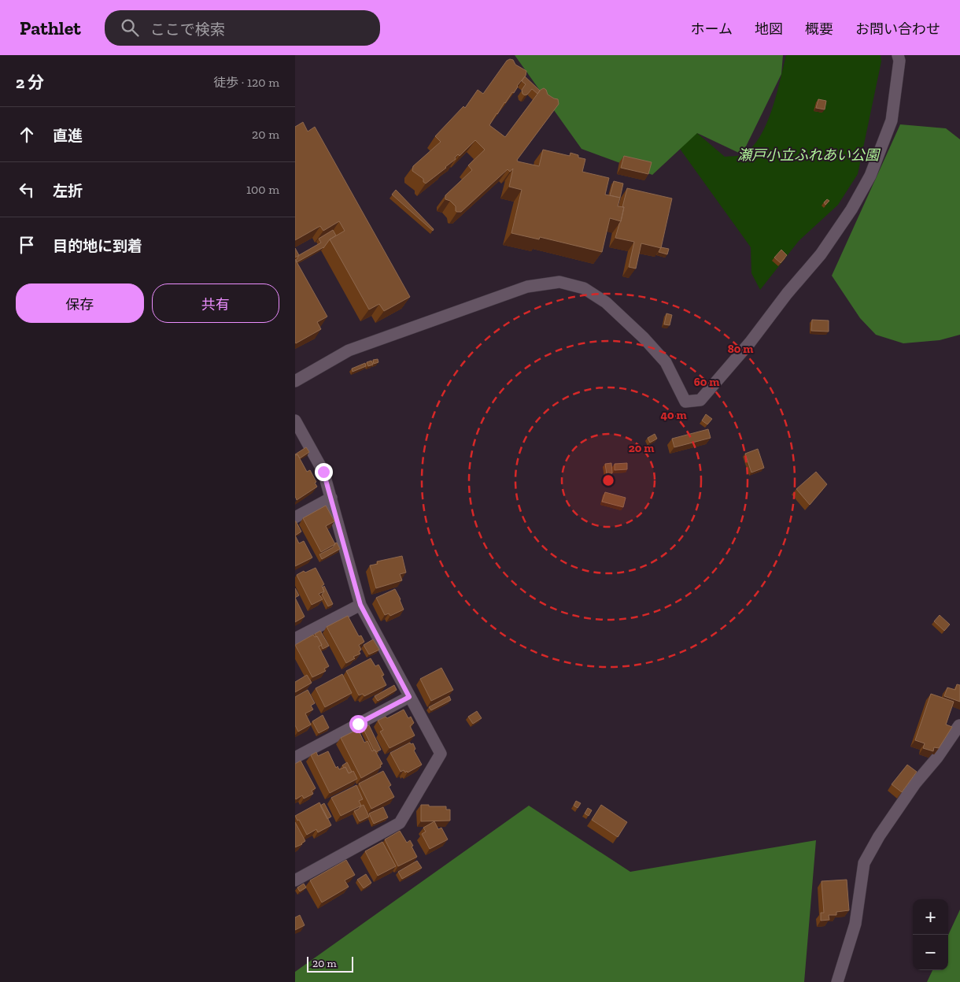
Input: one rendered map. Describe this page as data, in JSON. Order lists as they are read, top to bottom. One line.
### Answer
{"parks":["瀬戸小立ふれあい公園"],"scale_bar":"20 m","page":{"header":"Pathlet","search":"ここで検索","nav":["ホーム","地図","概要","お問い合わせ"],"heading":["2 分","徒歩 · 120 m"],"list":[["直進","20 m"],["左折","100 m"],"目的地に到着"],"buttons":["保存","共有"],"map_buttons":["+","−"],"scale":"20 m"},"rings":["80 m","60 m","40 m","20 m"]}
